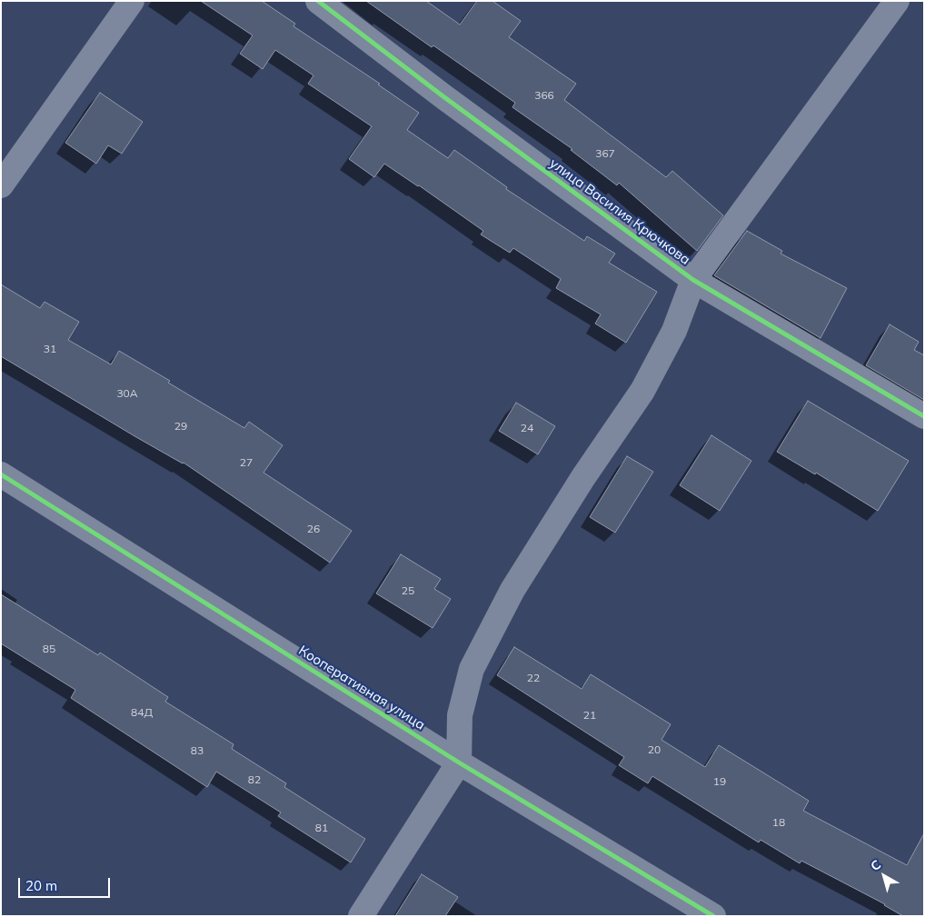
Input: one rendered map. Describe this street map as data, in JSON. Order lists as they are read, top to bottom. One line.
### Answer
{"streets":{"street":["улица Василия Крючкова","Кооперативная улица"]},"house_numbers":["366","367","31","30А","29","24","27","26","25","85","22","84Д","21","20","83","82","19","18","81"],"scale_bar":"20 m","north":"top left"}
